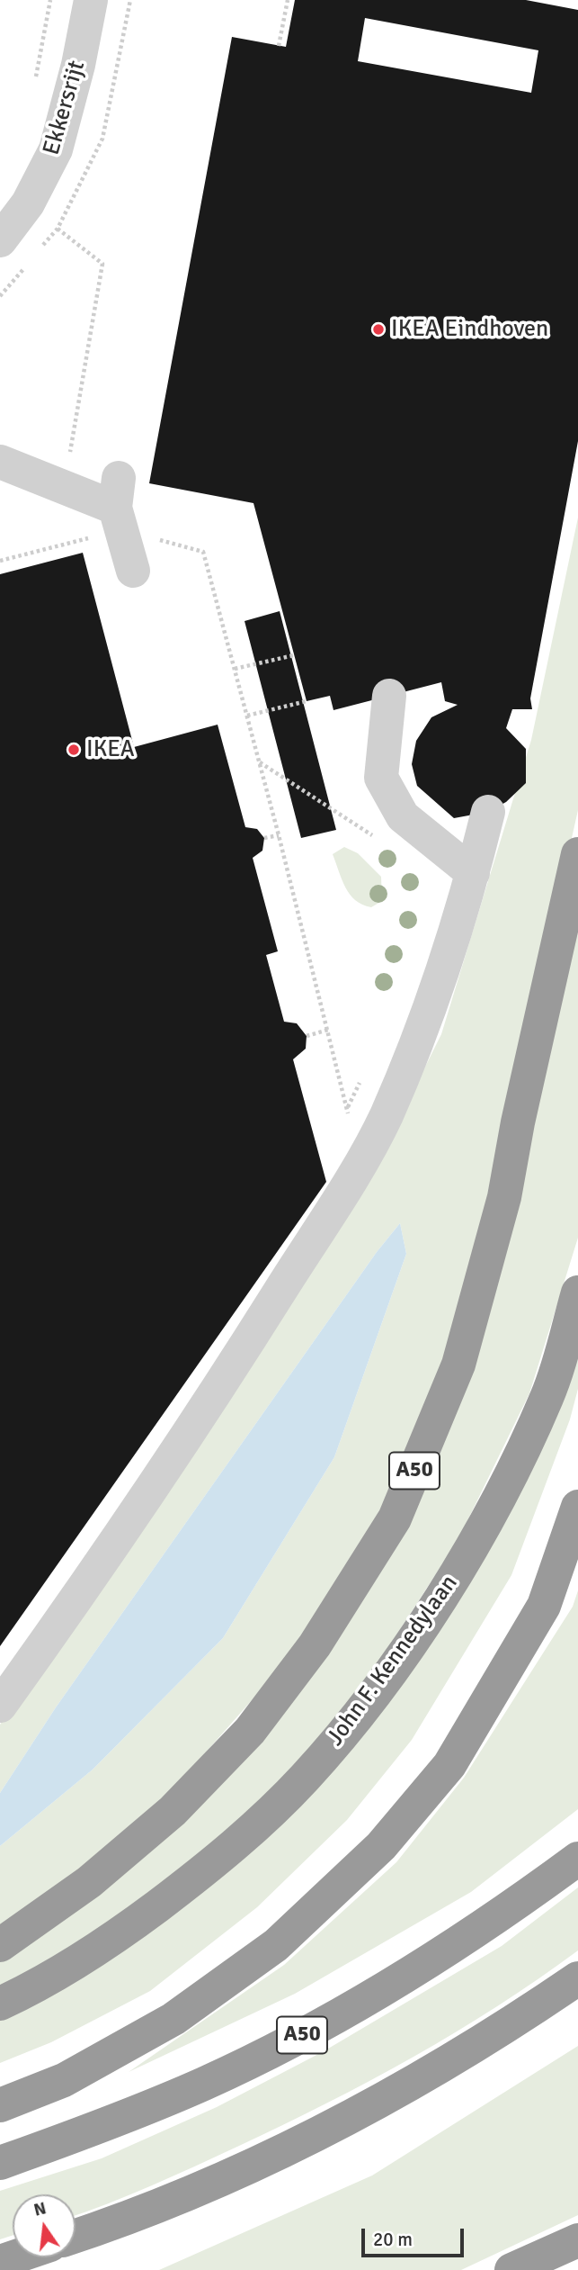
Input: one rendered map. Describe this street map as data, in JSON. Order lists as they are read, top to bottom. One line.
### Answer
{"streets":{"highway":["A50","John F. Kennedylaan"],"street":["Ekkersrijt"]},"places":["IKEA Eindhoven","IKEA"],"scale_bar":"20 m","north":"top"}
